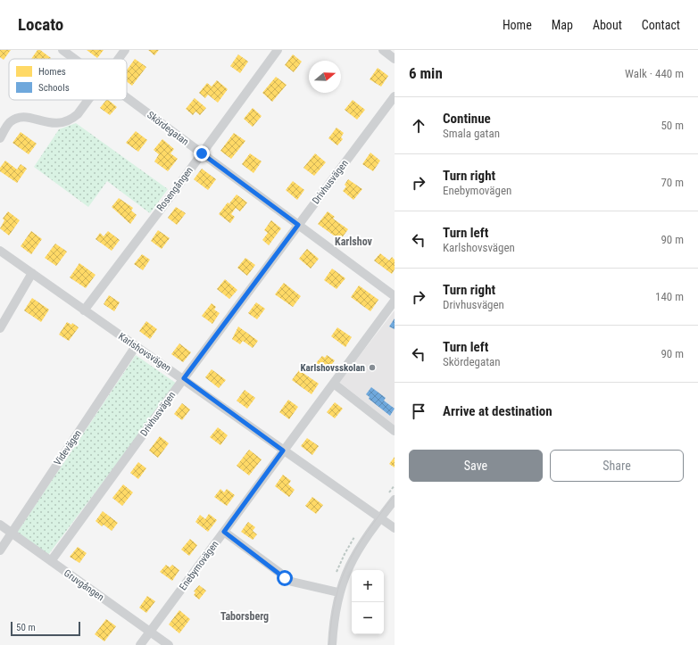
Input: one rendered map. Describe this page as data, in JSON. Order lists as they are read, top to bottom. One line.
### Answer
{"streets":{"street":["Skördegatan","Drivhusvägen","Rosengången","Karlshovsvägen","Videvägen","Enebymovägen","Gruvgången"]},"crossings":[["Skördegatan","Drivhusvägen"],["Skördegatan","Rosengången"],["Drivhusvägen","Karlshovsvägen"],["Drivhusvägen","Gruvgången"],["Rosengången","Karlshovsvägen"],["Karlshovsvägen","Videvägen"],["Karlshovsvägen","Enebymovägen"],["Videvägen","Gruvgången"],["Enebymovägen","Gruvgången"]],"districts":["Karlshov","Taborsberg"],"places":["Karlshovsskolan"],"legend":["Homes","Schools"],"scale_bar":"50 m","north":"right","page":{"header":"Locato","nav":["Home","Map","About","Contact"],"heading":["6 min","Walk · 440 m"],"list":[["Continue","Smala gatan","50 m"],["Turn right","Enebymovägen","70 m"],["Turn left","Karlshovsvägen","90 m"],["Turn right","Drivhusvägen","140 m"],["Turn left","Skördegatan","90 m"],"Arrive at destination"],"buttons":["Save","Share"],"map_buttons":["+","−"],"scale":"50 m"}}
